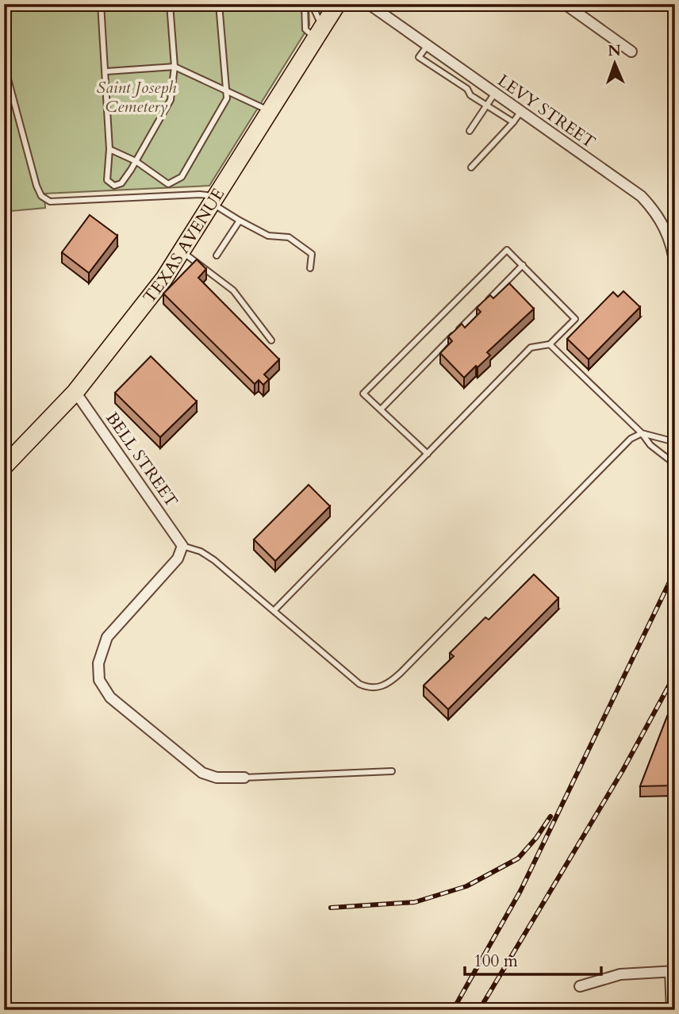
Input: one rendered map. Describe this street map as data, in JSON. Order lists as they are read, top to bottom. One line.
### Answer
{"streets":{"main road":["TEXAS AVENUE"],"street":["LEVY STREET","BELL STREET"]},"crossings":[["TEXAS AVENUE","BELL STREET"]],"parks":["Saint Joseph Cemetery"],"scale_bar":"100 m","north":"top"}
